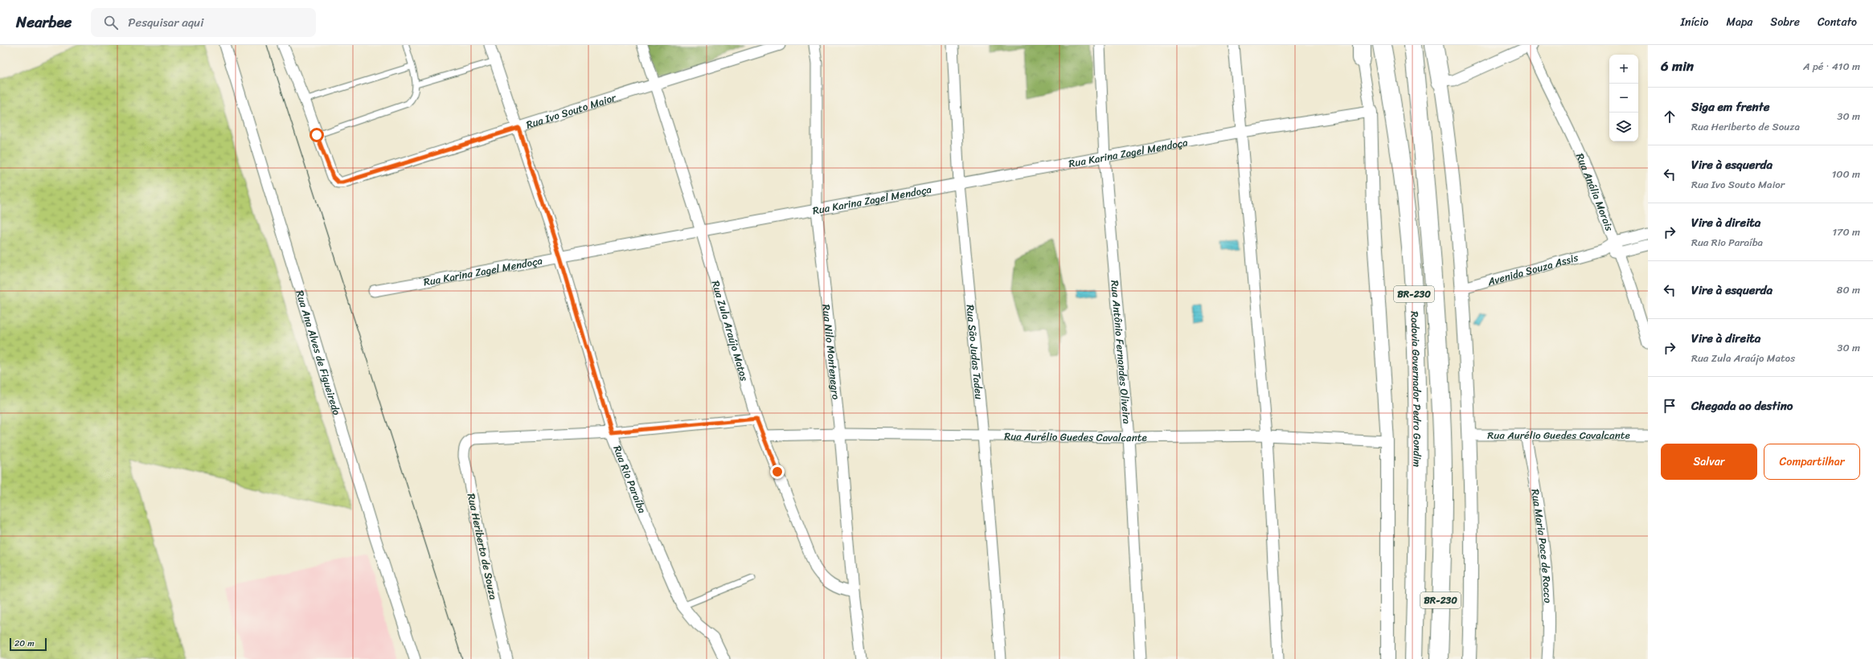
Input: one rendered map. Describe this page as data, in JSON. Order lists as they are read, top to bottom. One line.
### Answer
{"streets":{"highway":["BR-230","Rodovia Governador Pedro Gondim"],"street":["Rua Ivo Souto Maior","Rua Karina Zagel Mendoça","Rua Anália Morais","Avenida Souza Assis","Rua Zula Araújo Matos","Rua Ana Alves de Figueiredo","Rua Nilo Montenegro","Rua São Judas Tadeu","Rua Antônio Fernandes Oliveira","Rua Aurélio Guedes Cavalcante","Rua Rio Paraíba","Rua Heriberto de Souza","Rua Maria Pace de Rocco"]},"crossings":[["Rua Ivo Souto Maior","Rua Zula Araújo Matos"],["Rua Ivo Souto Maior","Rua Rio Paraíba"],["Rua Karina Zagel Mendoça","Rua Zula Araújo Matos"],["Rua Karina Zagel Mendoça","Rua Nilo Montenegro"],["Rua Karina Zagel Mendoça","Rua São Judas Tadeu"],["Rua Karina Zagel Mendoça","Rua Antônio Fernandes Oliveira"],["Rua Karina Zagel Mendoça","Rua Rio Paraíba"],["Rua Anália Morais","Avenida Souza Assis"],["Rua Zula Araújo Matos","Rua Nilo Montenegro"],["Rua Zula Araújo Matos","Rua Aurélio Guedes Cavalcante"],["Rua Nilo Montenegro","Rua Aurélio Guedes Cavalcante"],["Rua São Judas Tadeu","Rua Aurélio Guedes Cavalcante"],["Rua Antônio Fernandes Oliveira","Rua Aurélio Guedes Cavalcante"],["Rua Aurélio Guedes Cavalcante","Rua Maria Pace de Rocco"],["Rua Rio Paraíba","Rua Heriberto de Souza"]],"scale_bar":"20 m","page":{"header":"Nearbee","search":"Pesquisar aqui","nav":["Início","Mapa","Sobre","Contato"],"heading":["6 min","A pé · 410 m"],"map_buttons":["+","−"],"list":[["Siga em frente","Rua Heriberto de Souza","30 m"],["Vire à esquerda","Rua Ivo Souto Maior","100 m"],["Vire à direita","Rua Rio Paraíba","170 m"],["Vire à esquerda","80 m"],["Vire à direita","Rua Zula Araújo Matos","30 m"],"Chegada ao destino"],"buttons":["Salvar","Compartilhar"],"scale":"20 m"}}
